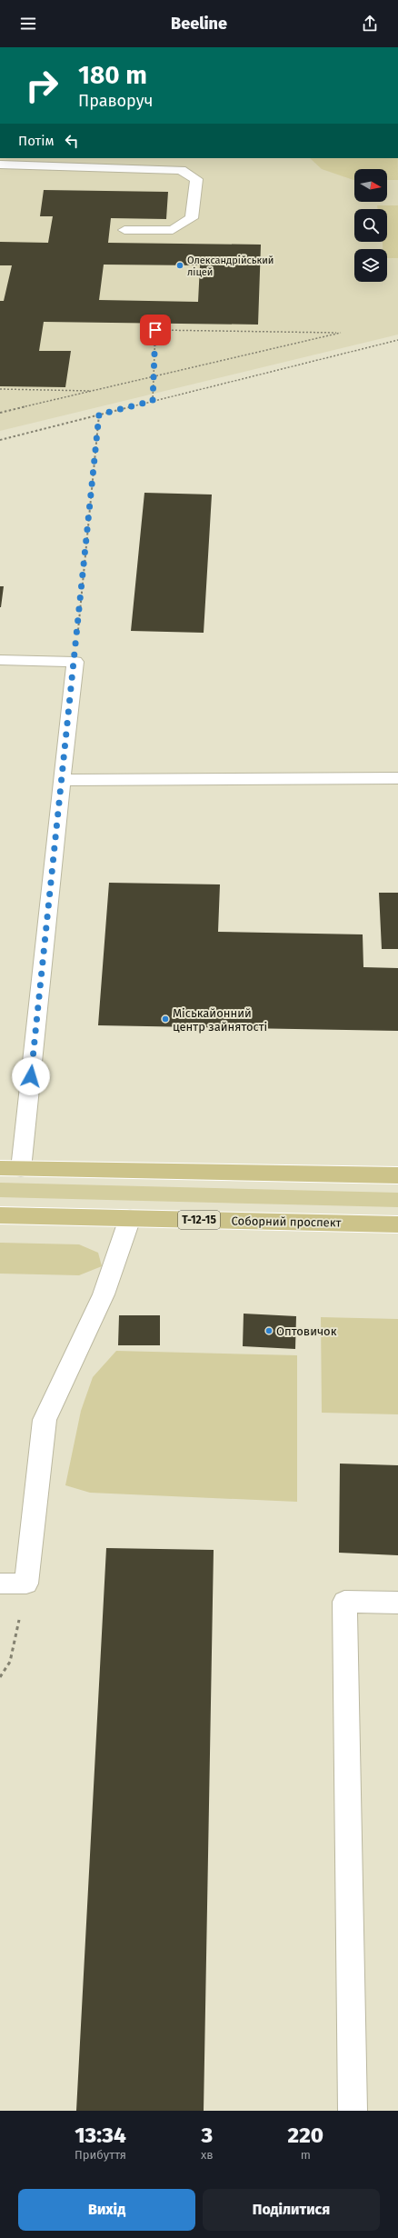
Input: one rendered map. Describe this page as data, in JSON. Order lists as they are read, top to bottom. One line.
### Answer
{"streets":{"main road":["Т-12-15","Соборний проспект"]},"places":["Олександрійський ліцей","Міськайонний центр зайнятості","Оптовичок"],"north":"right","page":{"header":"Beeline","turn":["180 m","Праворуч"],"then":"Потім","eta":["13:34","Прибуття","3","хв","220","m"],"buttons":["Вихід","Поділитися"]}}
